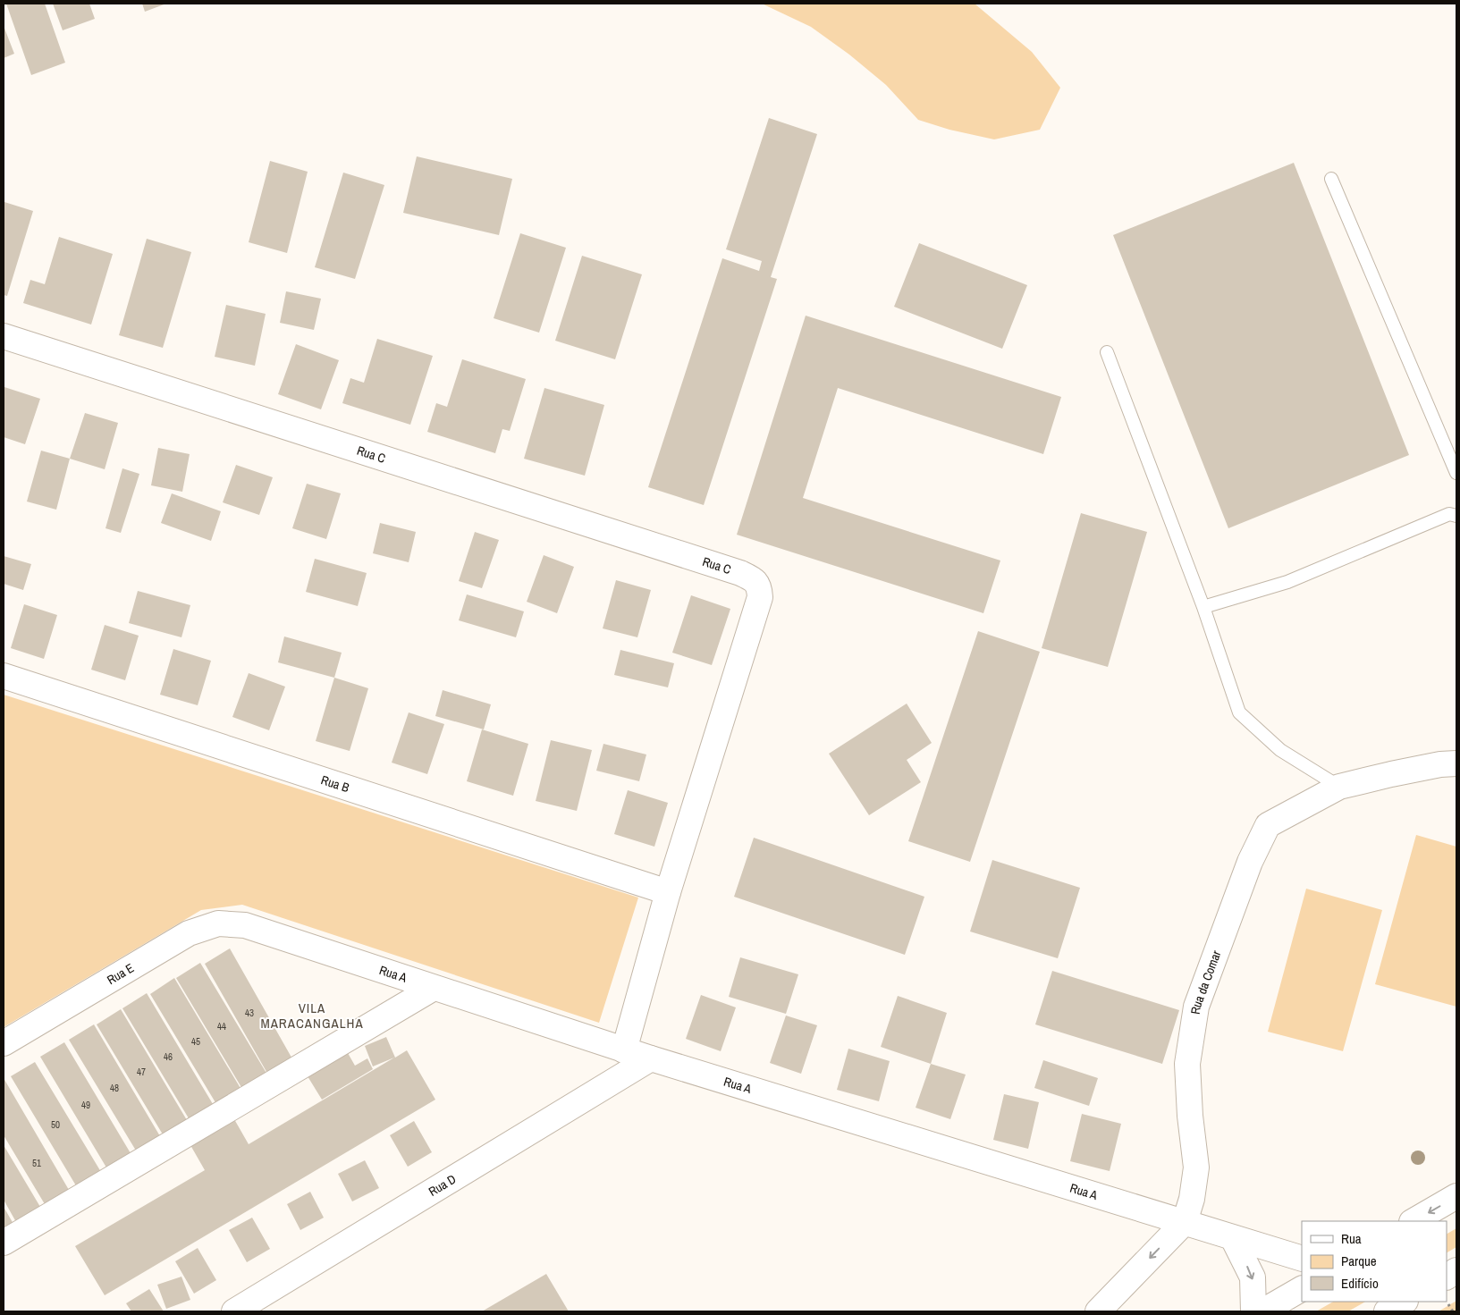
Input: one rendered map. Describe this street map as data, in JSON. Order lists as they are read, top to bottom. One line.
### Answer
{"streets":{"street":["Rua C","Rua B","Rua E","Rua A","Rua da Comar","Rua D"]},"crossings":[["Rua C","Rua B"],["Rua C","Rua A"],["Rua E","Rua A"],["Rua A","Rua da Comar"],["Rua A","Rua D"]],"districts":["VILA MARACANGALHA"],"house_numbers":["43","44","45","46","47","48","49","50","51"],"legend":["Rua","Parque","Edifício"]}
